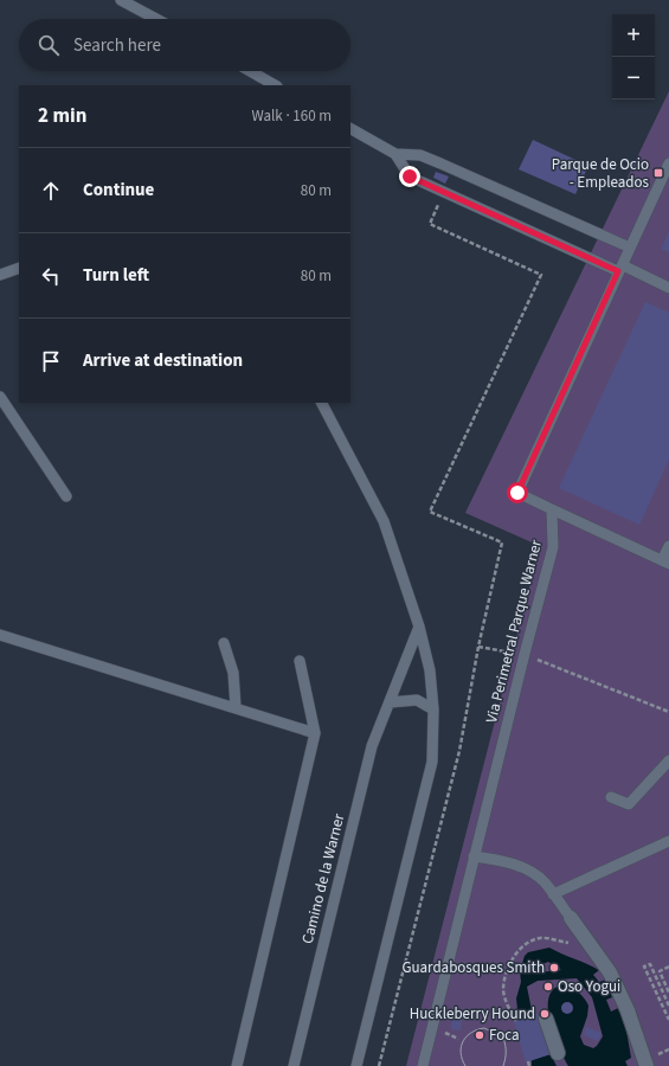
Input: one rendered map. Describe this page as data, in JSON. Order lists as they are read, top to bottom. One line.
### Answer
{"streets":{"lane":["Via Perimetral Parque Warner","Camino de la Warner"]},"places":{"transit":["Parque de Ocio - Empleados"],"other":["Guardabosques Smith","Oso Yogui","Huckleberry Hound","Foca"]},"page":{"map_buttons":["+","−"],"search":"Search here","heading":["2 min","Walk · 160 m"],"list":[["Continue","80 m"],["Turn left","80 m"],"Arrive at destination"]}}
